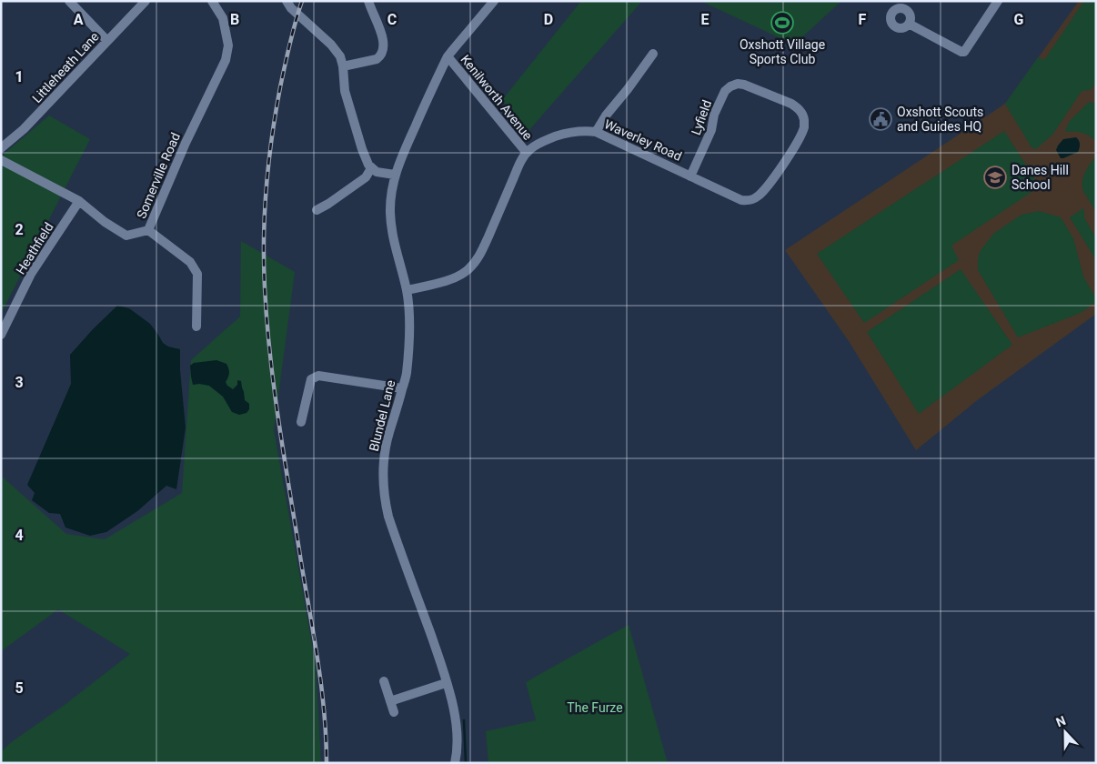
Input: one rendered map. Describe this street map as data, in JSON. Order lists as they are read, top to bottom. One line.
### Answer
{"streets":{"street":["Littleheath Lane","Kenilworth Avenue","Lyfield","Waverley Road","Somerville Road","Heathfield","Blundel Lane"]},"crossings":[["Kenilworth Avenue","Waverley Road"],["Kenilworth Avenue","Blundel Lane"],["Lyfield","Waverley Road"],["Waverley Road","Blundel Lane"],["Somerville Road","Heathfield"]],"parks":["The Furze"],"places":{"sports":["Oxshott Village Sports Club"],"public building":["Oxshott Scouts and Guides HQ"],"school or university":["Danes Hill School"]},"north":"top","grid":{"columns":["A","B","C","D","E","F","G"],"rows":["1","2","3","4","5"]}}
